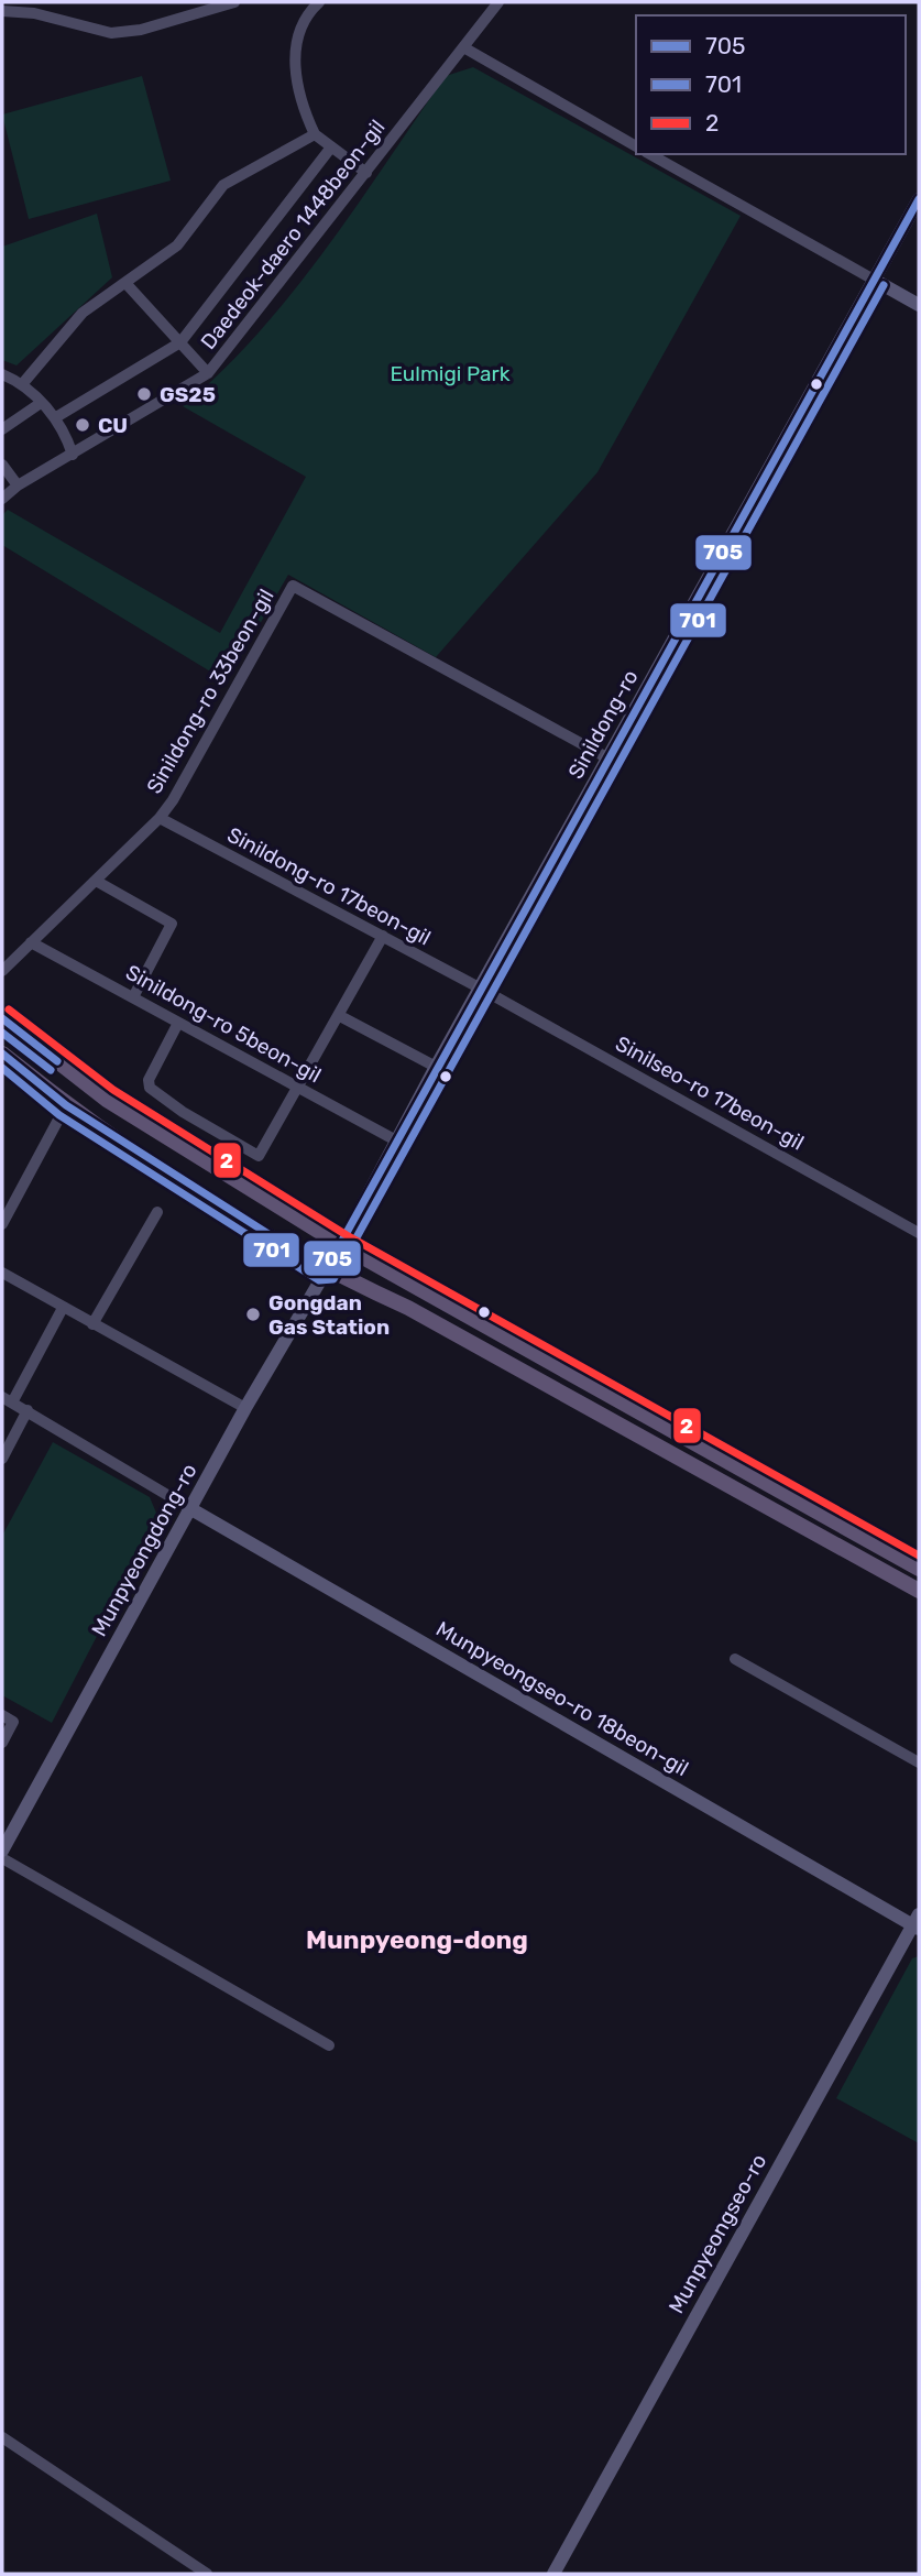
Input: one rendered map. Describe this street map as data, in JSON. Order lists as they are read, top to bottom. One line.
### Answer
{"streets":{"main road":["Sinildong-ro","Munpyeongdong-ro","Munpyeongseo-ro 18beon-gil","Munpyeongseo-ro"],"street":["Daedeok-daero 1448beon-gil","Sinildong-ro 33beon-gil","Sinildong-ro 17beon-gil","Sinildong-ro 5beon-gil","Sinilseo-ro 17beon-gil"]},"crossings":[["Sinildong-ro 33beon-gil","Sinildong-ro"],["Sinildong-ro 33beon-gil","Sinildong-ro 17beon-gil"],["Sinildong-ro 33beon-gil","Sinildong-ro 5beon-gil"],["Sinildong-ro","Sinildong-ro 17beon-gil"],["Sinildong-ro","Sinildong-ro 5beon-gil"],["Sinildong-ro","Sinilseo-ro 17beon-gil"],["Sinildong-ro","Munpyeongdong-ro"],["Sinildong-ro 17beon-gil","Sinilseo-ro 17beon-gil"],["Munpyeongdong-ro","Munpyeongseo-ro 18beon-gil"],["Munpyeongseo-ro 18beon-gil","Munpyeongseo-ro"]],"districts":["Munpyeong-dong"],"parks":["Eulmigi Park"],"places":["GS25","CU","Gongdan Gas Station"],"lines":["transit line 705","transit line 701","transit line 2"],"legend":["705","701","2"]}
